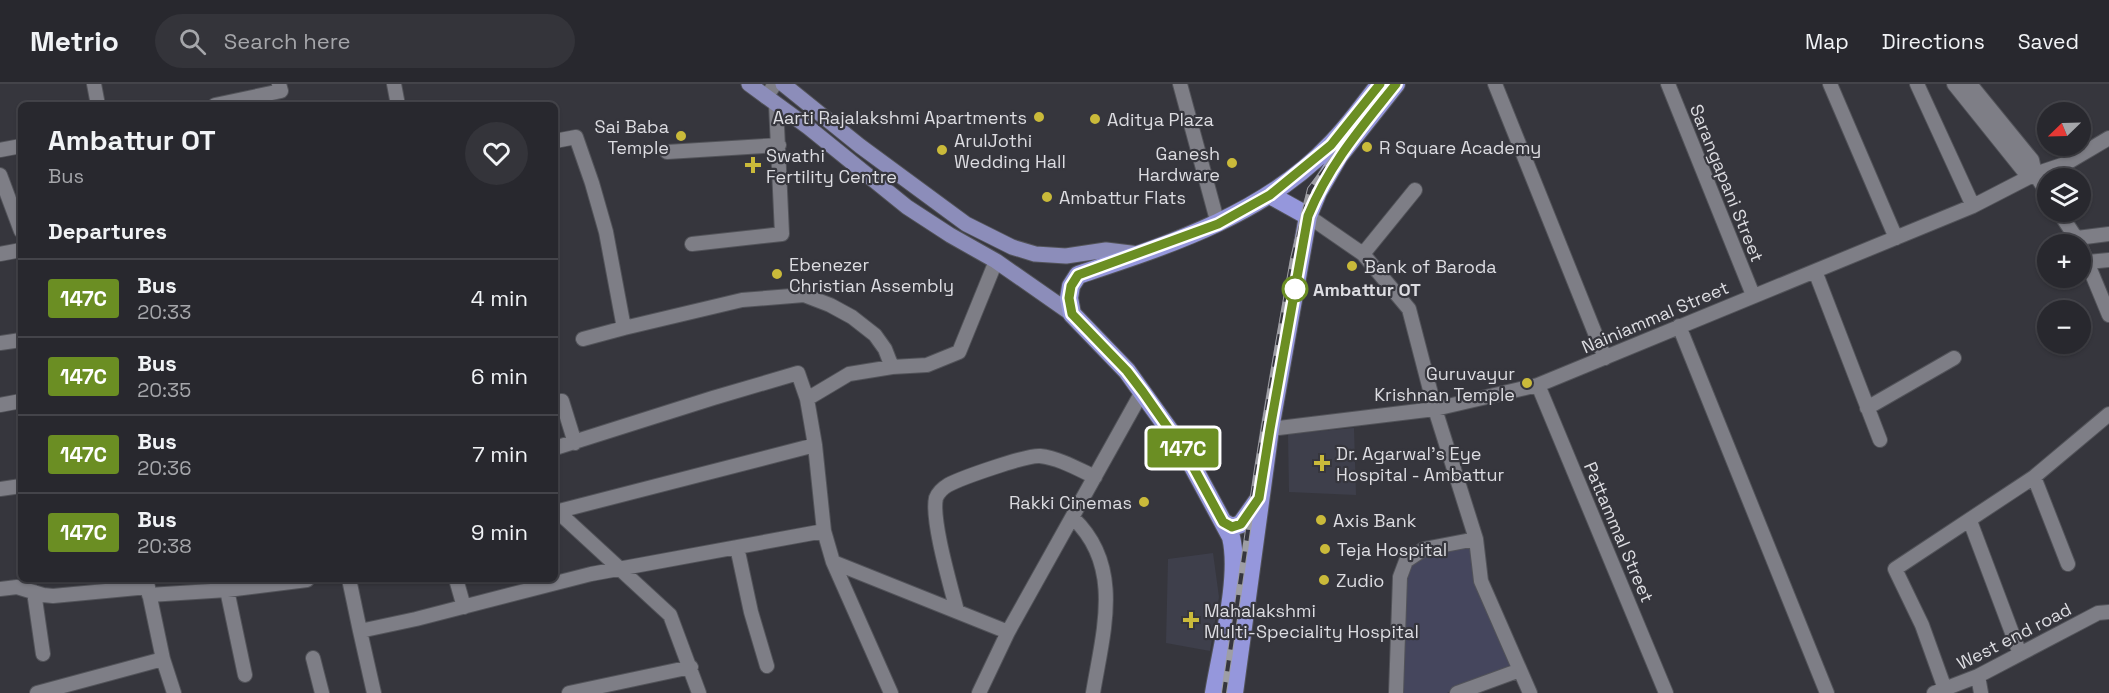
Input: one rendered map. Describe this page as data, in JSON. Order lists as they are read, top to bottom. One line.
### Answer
{"streets":{"street":["Sarangapani Street","Nainiammal Street","Pattammal Street","West end road"]},"crossings":[["Sarangapani Street","Nainiammal Street"],["Nainiammal Street","Pattammal Street"]],"places":{"other":["Aarti Rajalakshmi Apartments","Aditya Plaza","Sai Baba Temple","R Square Academy","ArulJothi Wedding Hall","Ganesh Hardware","Ambattur Flats","Bank of Baroda","Ebenezer Christian Assembly","Ambattur OT","Guruvayur Krishnan Temple","Rakki Cinemas","Axis Bank","Teja Hospital","Zudio"],"health":["Swathi Fertility Centre","Dr. Agarwal's Eye Hospital - Ambattur","Mahalakshmi Multi-Speciality Hospital"]},"lines":["bus line 147C"],"north":"bottom left","page":{"header":"Metrio","search":"Search here","nav":["Map","Directions","Saved"],"on_map":"147C","map_buttons":["+","−"],"heading":[["Ambattur OT","Bus"],"Departures"],"list":[{"mark":"147C","name":"Bus","note":"20:33","value":"4 min"},{"mark":"147C","name":"Bus","note":"20:35","value":"6 min"},{"mark":"147C","name":"Bus","note":"20:36","value":"7 min"},{"mark":"147C","name":"Bus","note":"20:38","value":"9 min"}]}}
